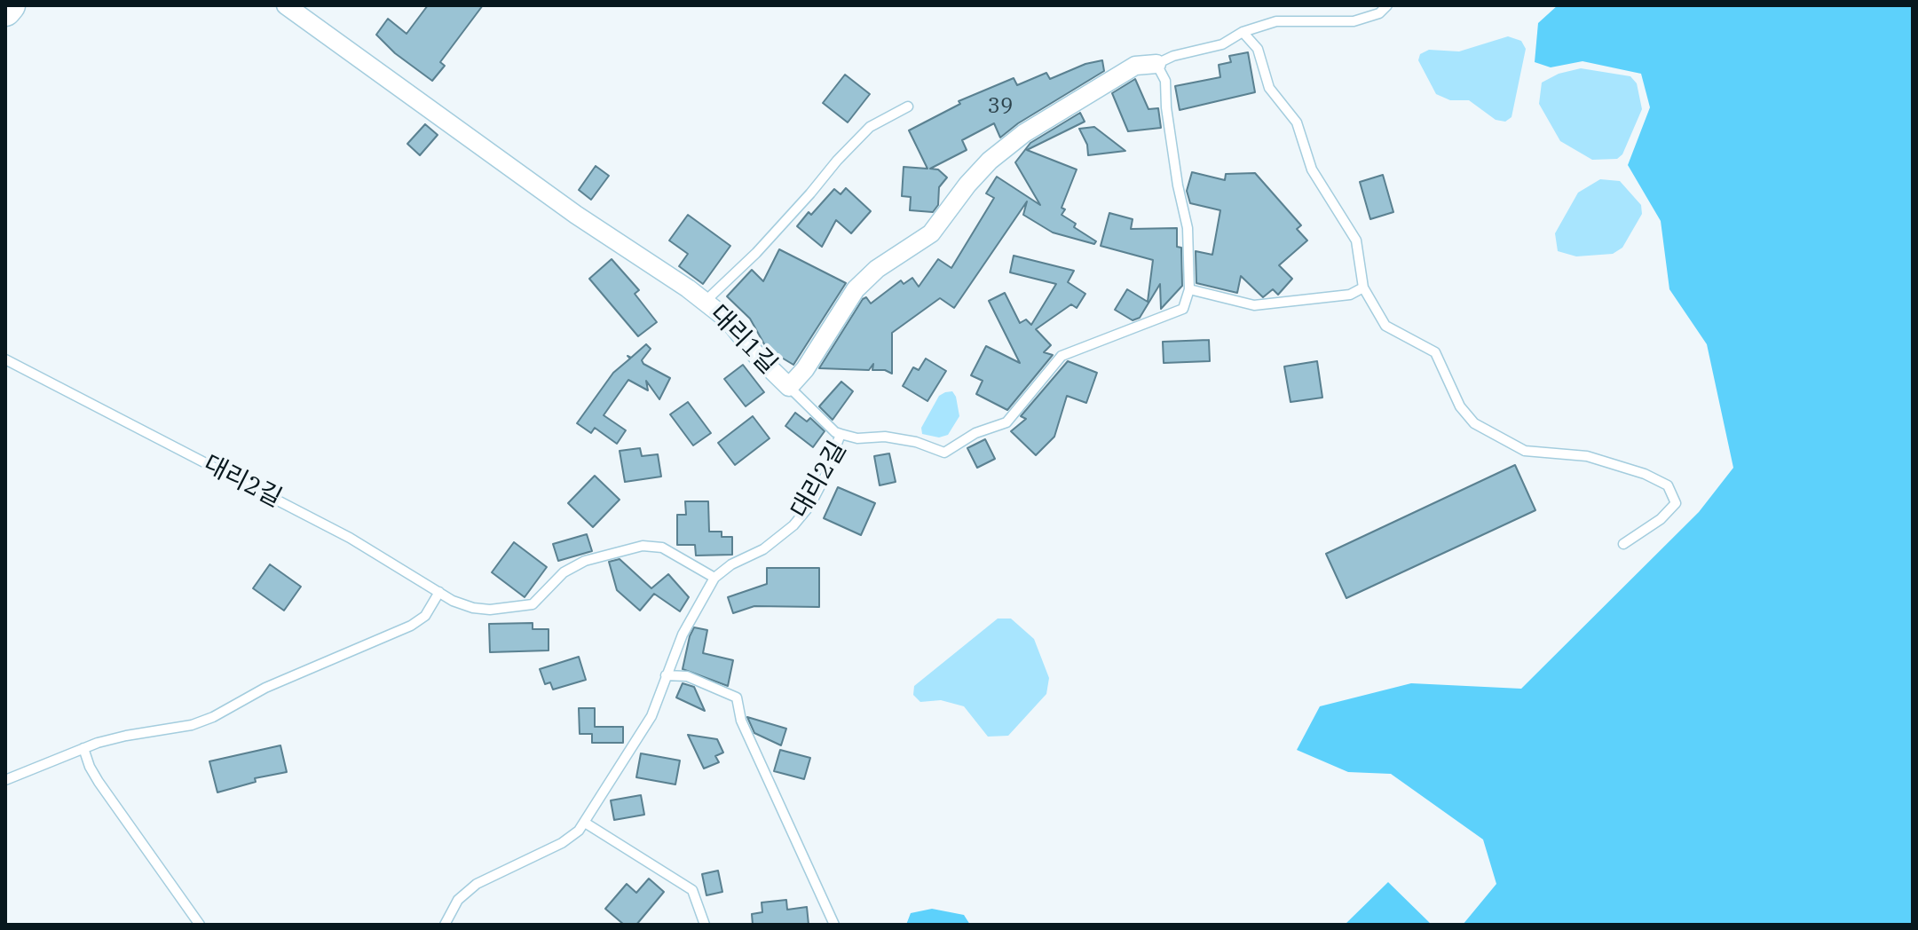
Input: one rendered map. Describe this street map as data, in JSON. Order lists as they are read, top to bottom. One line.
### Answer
{"streets":{"street":["대리1길"],"lane":["대리2길"]},"house_numbers":["39"]}
